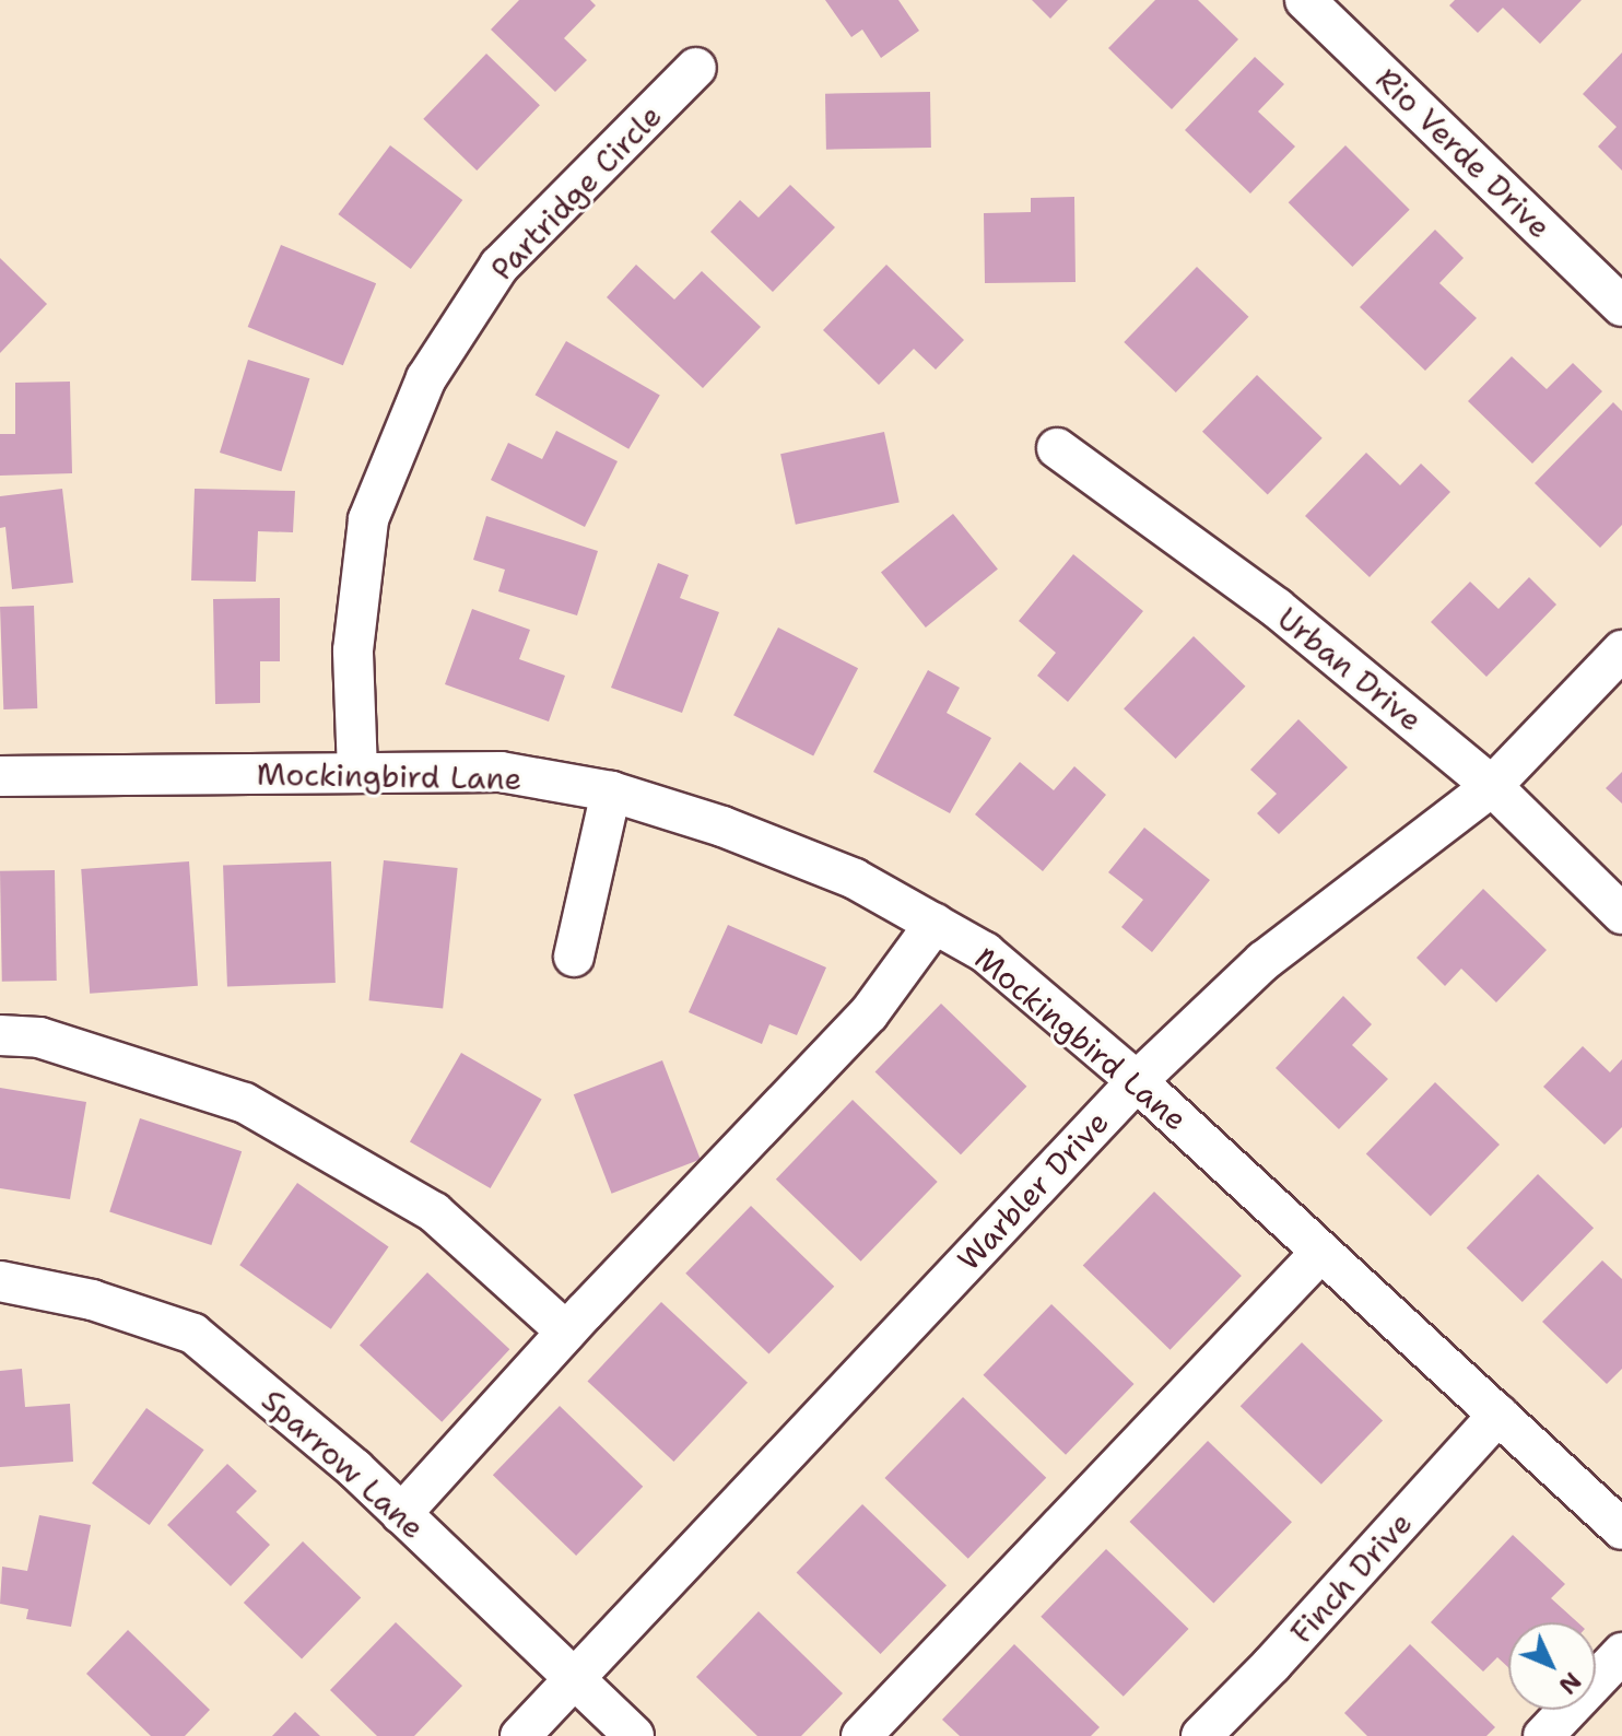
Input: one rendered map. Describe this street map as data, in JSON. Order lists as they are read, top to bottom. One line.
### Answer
{"streets":{"street":["Rio Verde Drive","Partridge Circle","Urban Drive","Mockingbird Lane","Warbler Drive","Sparrow Lane","Finch Drive"]},"crossings":[["Partridge Circle","Mockingbird Lane"],["Urban Drive","Warbler Drive"],["Mockingbird Lane","Warbler Drive"],["Mockingbird Lane","Finch Drive"],["Warbler Drive","Sparrow Lane"]],"north":"bottom right"}
